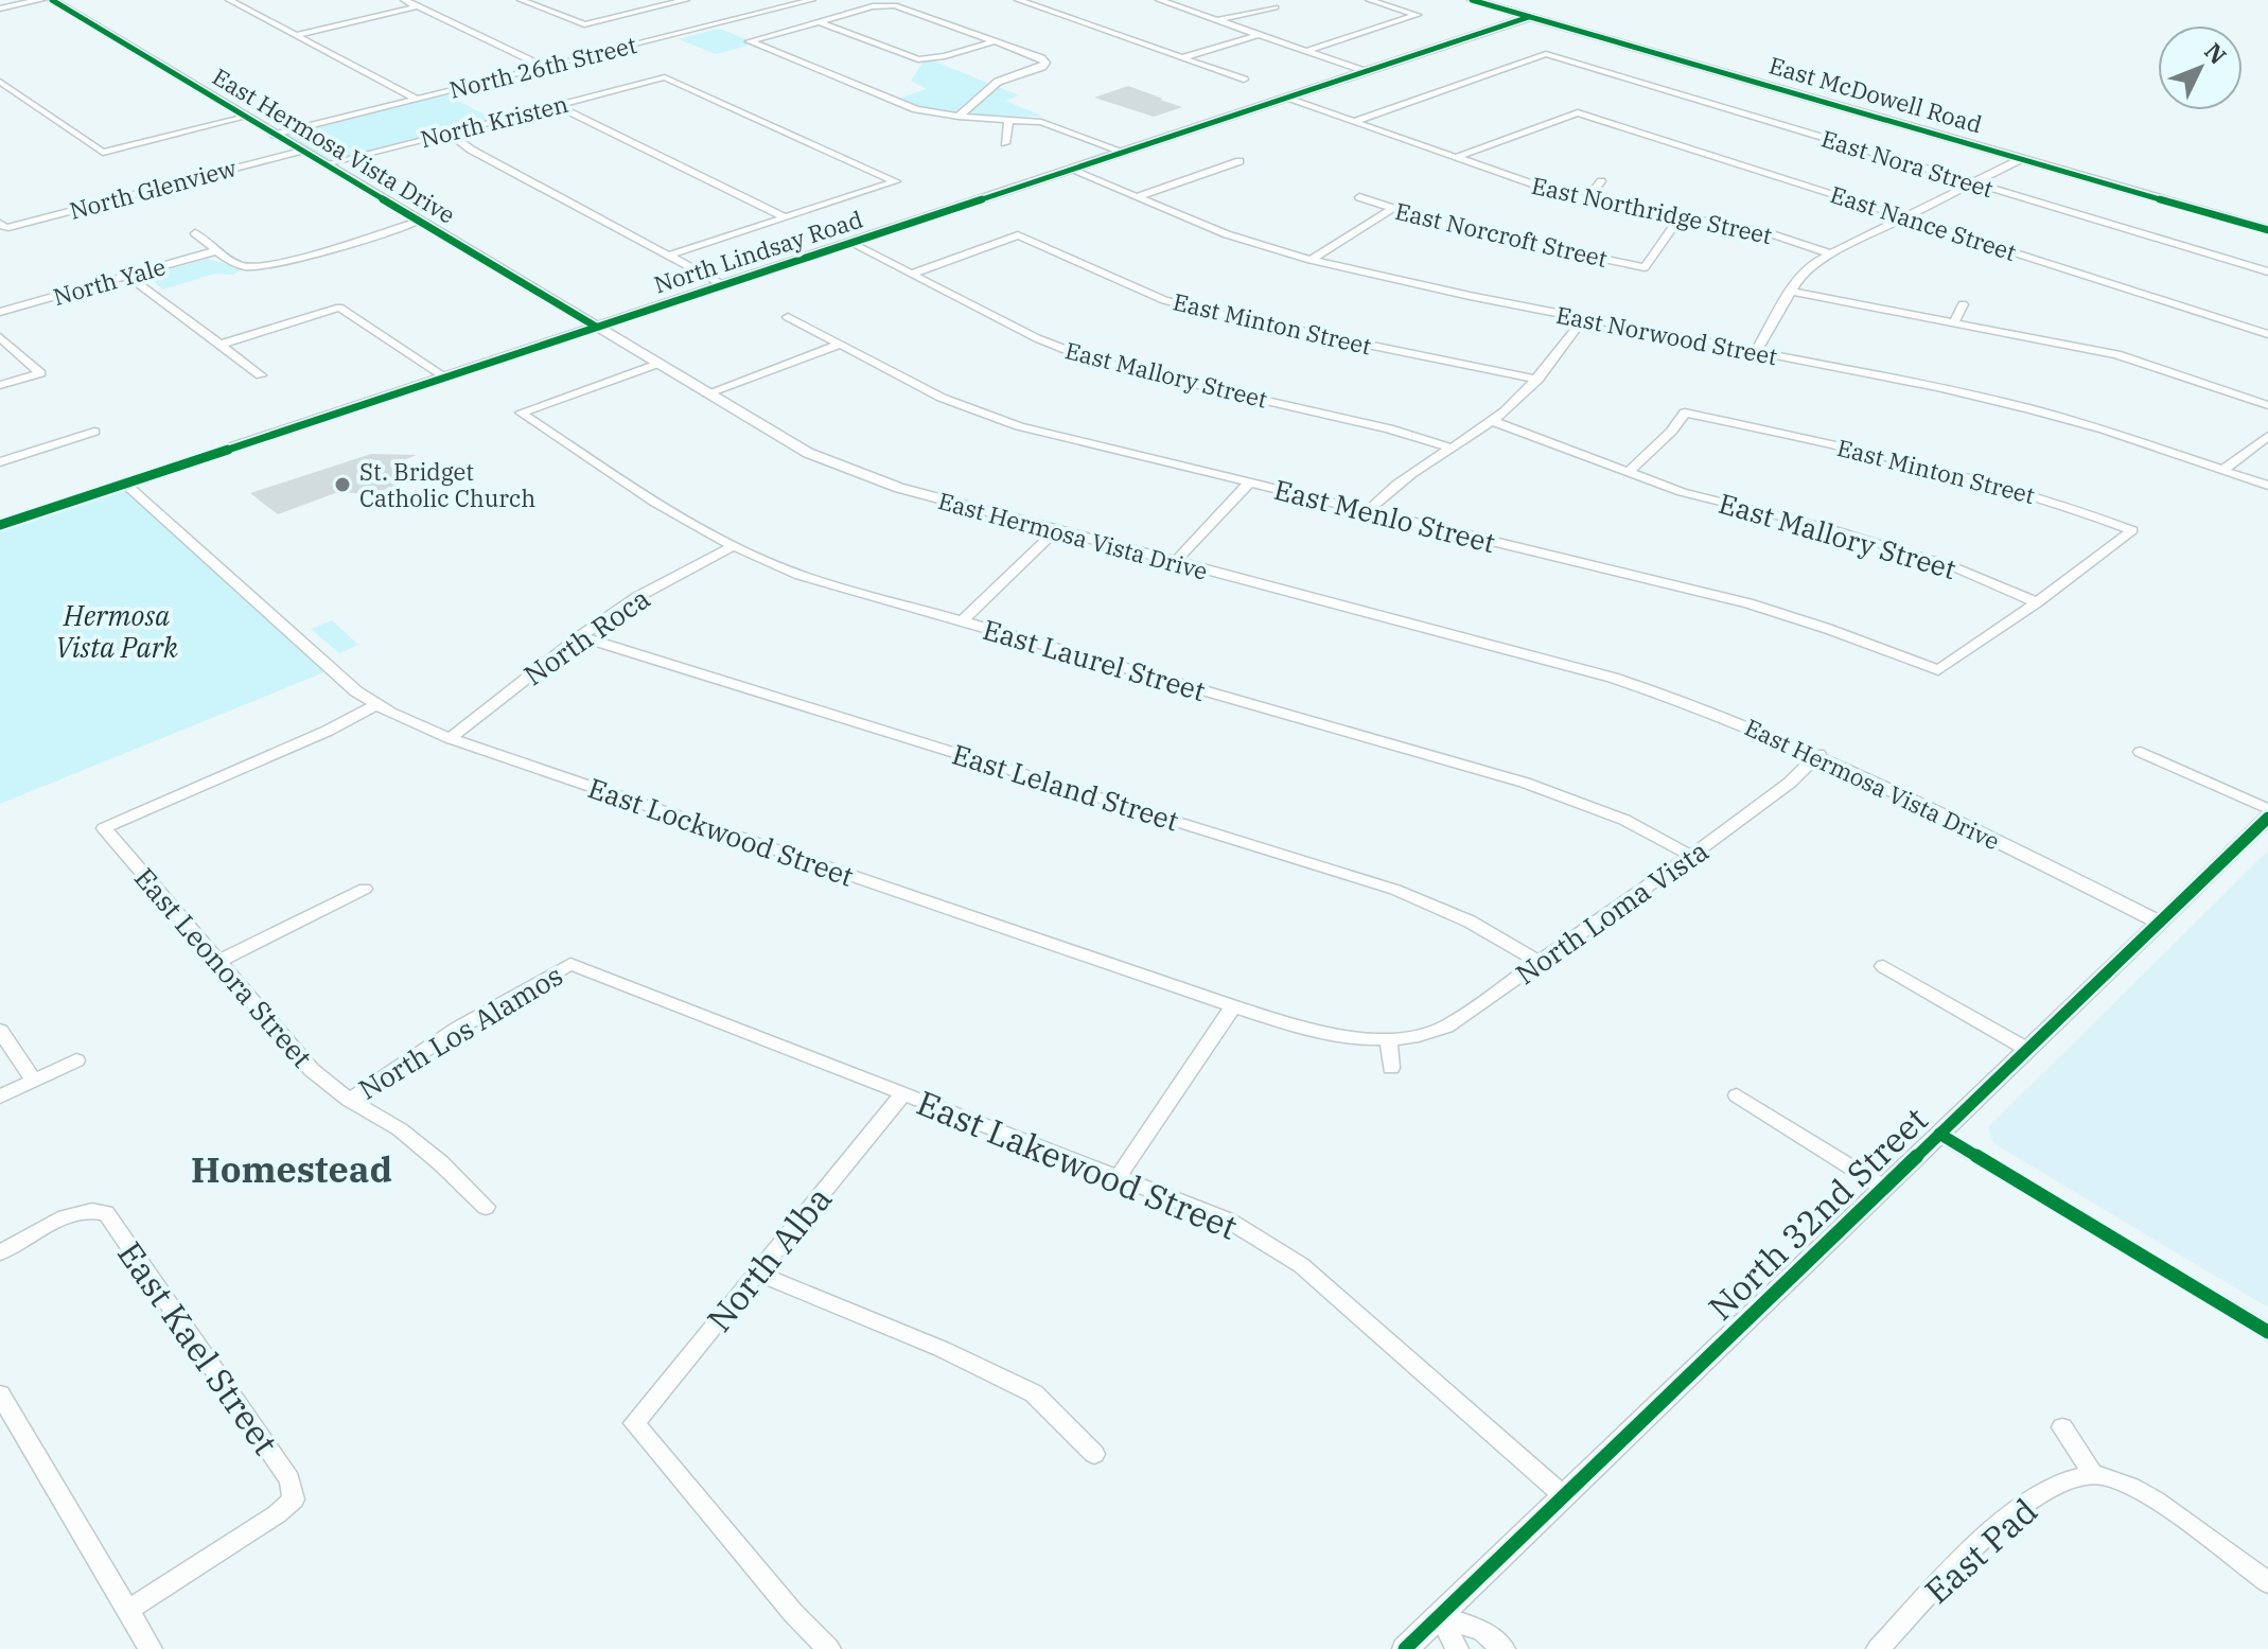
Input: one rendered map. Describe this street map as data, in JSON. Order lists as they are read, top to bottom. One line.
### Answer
{"streets":{"main road":["East McDowell Road","North Lindsay Road"],"street":["North 26th Street","North Kristen","East Hermosa Vista Drive","East Nora Street","North Glenview","East Northridge Street","East Nance Street","East Norcroft Street","North Yale","East Minton Street","East Norwood Street","East Mallory Street","East Menlo Street","North Roca","East Laurel Street","East Leland Street","East Lockwood Street","North Loma Vista","East Leonora Street","North Los Alamos","East Lakewood Street","North 32nd Street","North Alba","East Kael Street","East Pad"]},"crossings":[["North 26th Street","East Hermosa Vista Drive"],["East McDowell Road","North Lindsay Road"],["North Kristen","East Hermosa Vista Drive"],["East Hermosa Vista Drive","North Glenview"],["East Hermosa Vista Drive","North Lindsay Road"],["East Hermosa Vista Drive","East Laurel Street"],["East Hermosa Vista Drive","North Loma Vista"],["East Hermosa Vista Drive","North 32nd Street"],["East Nora Street","East Northridge Street"],["East Northridge Street","East Nance Street"],["East Northridge Street","East Norcroft Street"],["East Northridge Street","North Lindsay Road"],["North Lindsay Road","East Norwood Street"],["North Lindsay Road","East Mallory Street"],["North Lindsay Road","East Lockwood Street"],["East Minton Street","East Mallory Street"],["East Minton Street","East Menlo Street"],["East Mallory Street","East Menlo Street"],["North Roca","East Laurel Street"],["North Roca","East Leland Street"],["North Roca","East Lockwood Street"],["East Laurel Street","North Loma Vista"],["East Leland Street","North Loma Vista"],["East Lockwood Street","North Loma Vista"],["East Lockwood Street","East Leonora Street"],["East Leonora Street","North Los Alamos"],["North Los Alamos","East Lakewood Street"],["East Lakewood Street","North 32nd Street"],["East Lakewood Street","North Alba"]],"districts":["Homestead"],"parks":["Hermosa Vista Park"],"places":["St. Bridget Catholic Church"],"north":"top right"}
